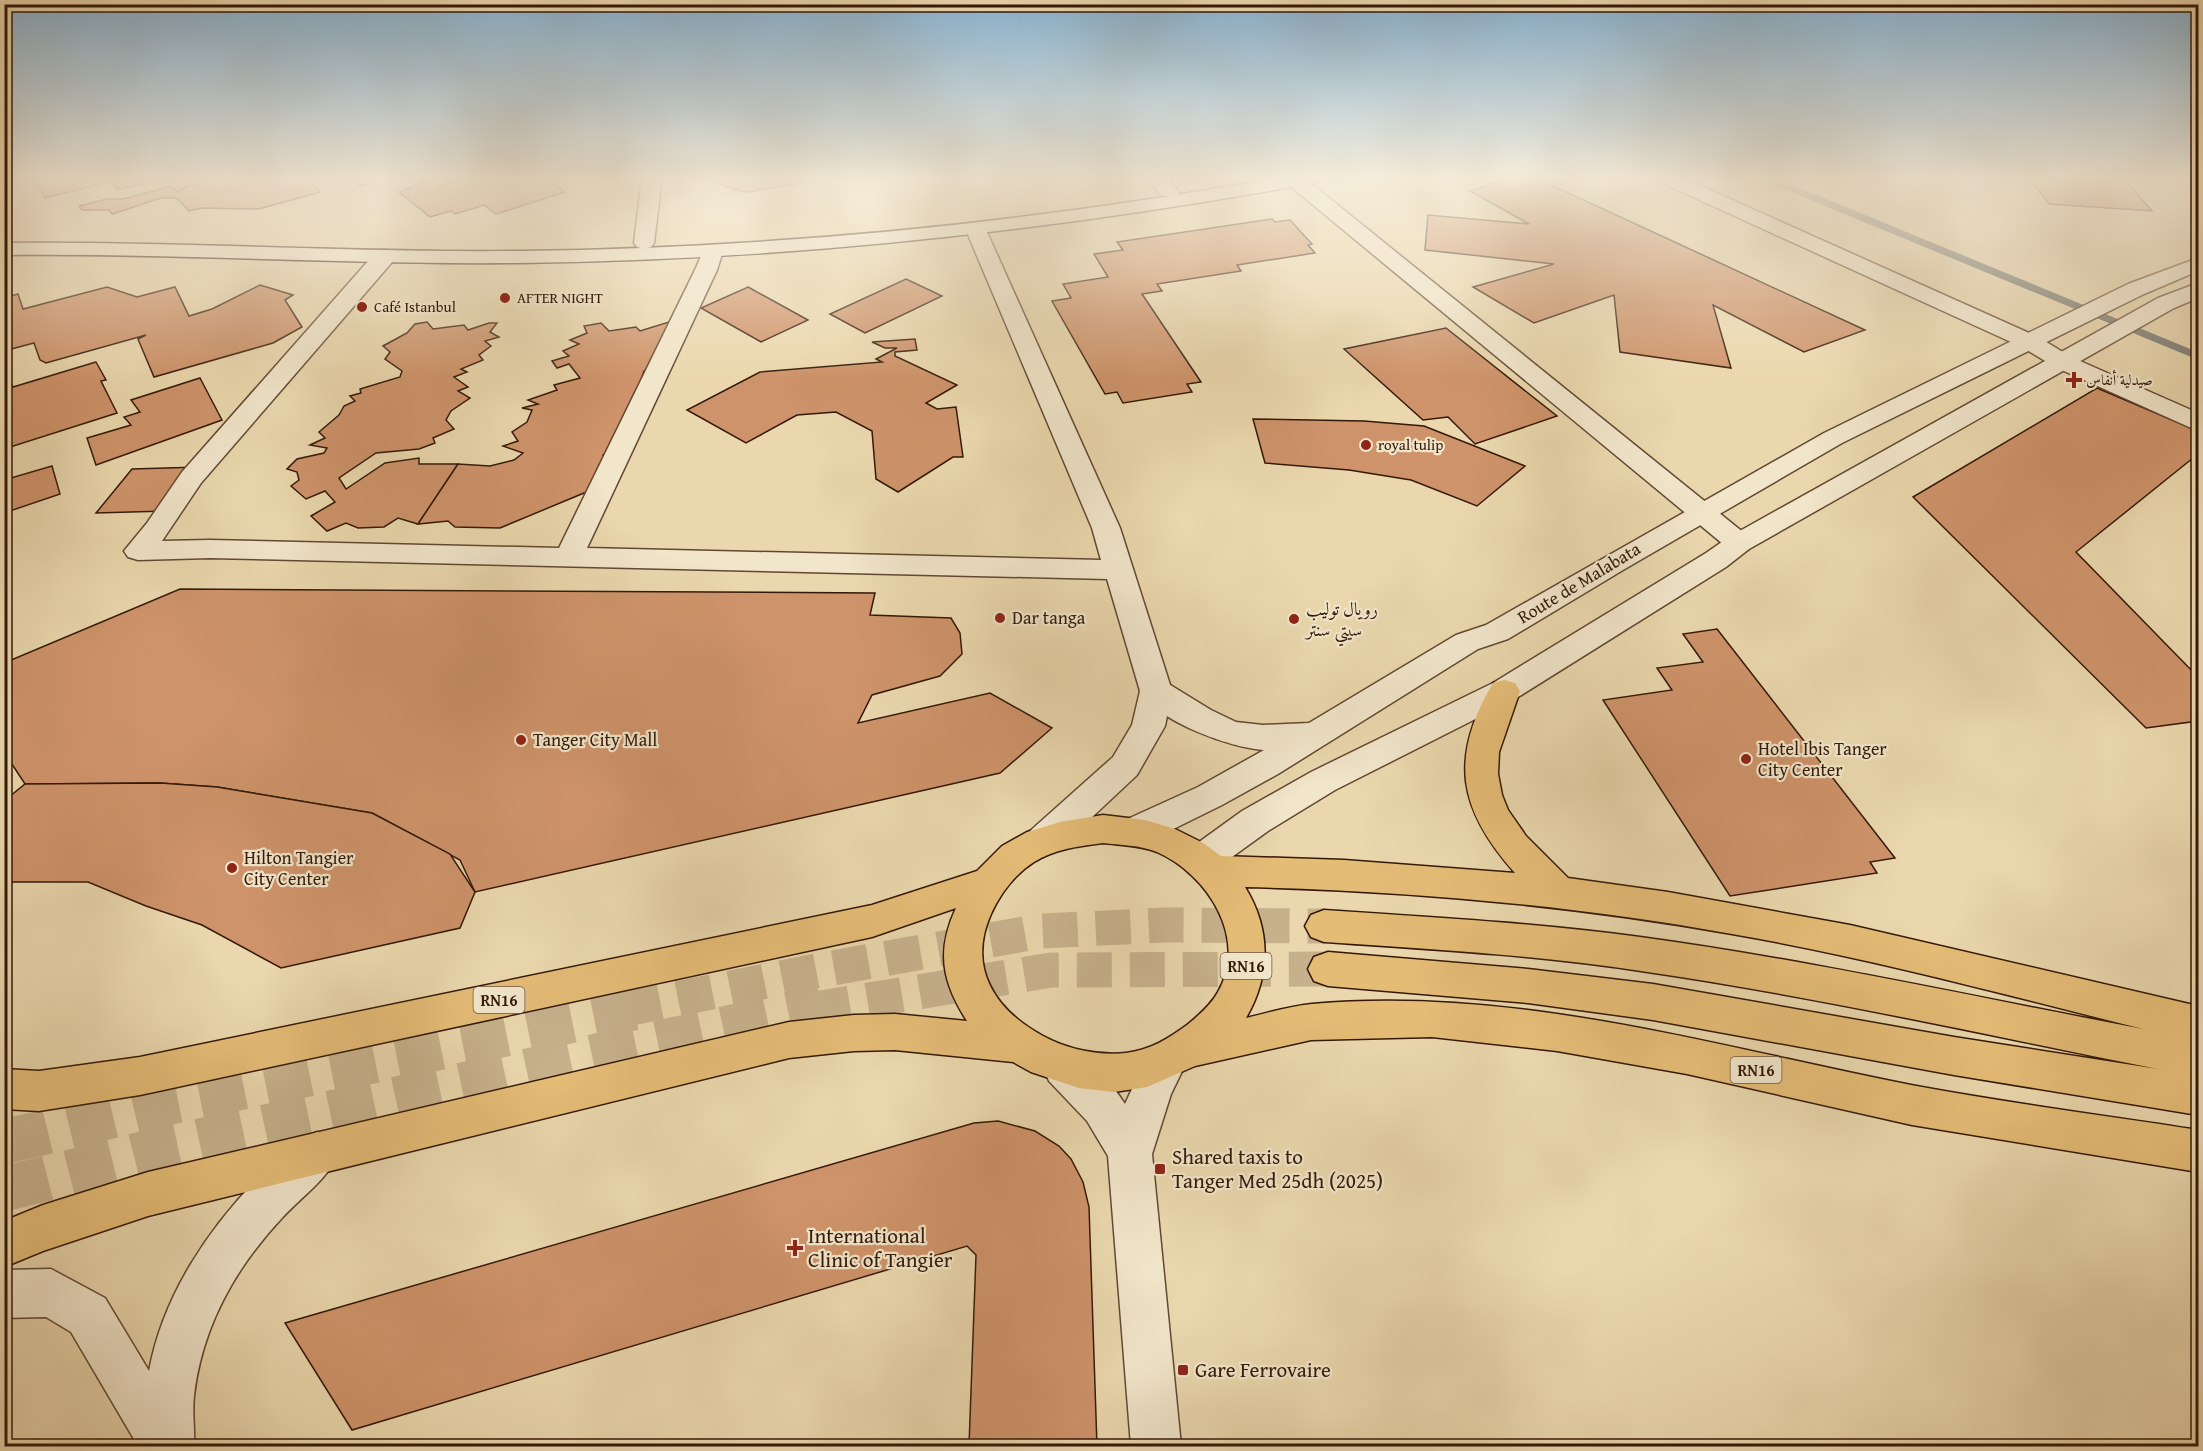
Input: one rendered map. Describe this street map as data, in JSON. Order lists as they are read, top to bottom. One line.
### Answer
{"streets":{"main road":["RN16"],"street":["Route de Malabata"]},"crossings":[["Route de Malabata","RN16"]],"places":{"other":["AFTER NIGHT","Café Istanbul","royal tulip","Dar tanga","رويال توليب سيتي سنتر","Tanger City Mall","Hotel Ibis Tanger City Center","Hilton Tangier City Center"],"health":["صيدلية أنفاس","International Clinic of Tangier"],"transit":["Shared taxis to Tanger Med 25dh (2025)","Gare Ferrovaire"]}}
